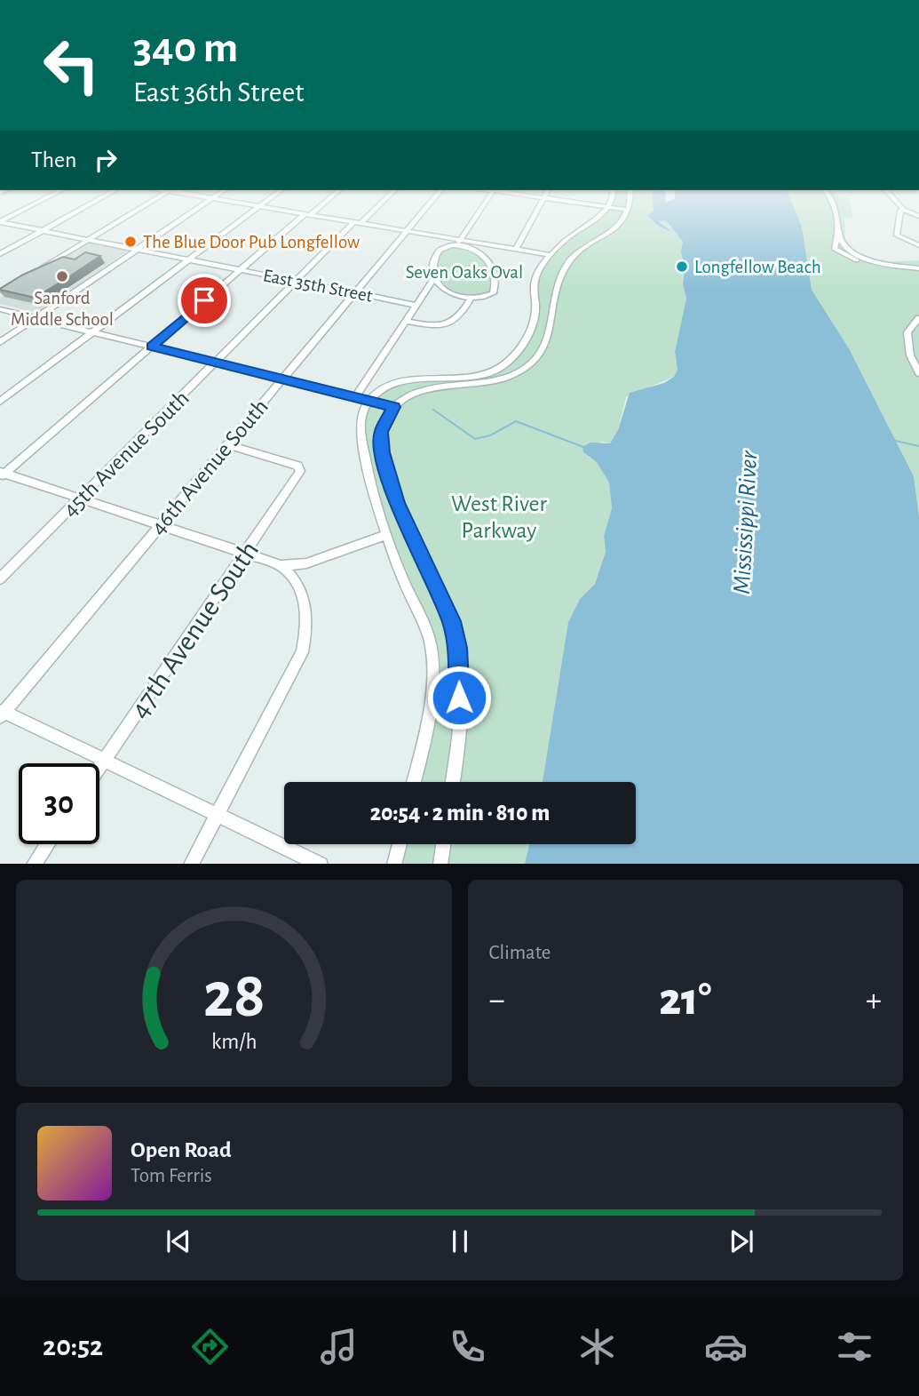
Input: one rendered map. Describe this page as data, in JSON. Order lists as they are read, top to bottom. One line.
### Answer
{"streets":{"street":["East 35th Street","45th Avenue South","46th Avenue South","47th Avenue South"]},"crossings":[["East 35th Street","45th Avenue South"],["East 35th Street","46th Avenue South"],["46th Avenue South","47th Avenue South"]],"water":["Mississippi River"],"parks":["Seven Oaks Oval","West River Parkway"],"places":["The Blue Door Pub Longfellow","Longfellow Beach","Sanford Middle School"],"page":{"turn":["340 m","East 36th Street"],"then":"Then","limit":"30","trip":"20:54 · 2 min · 810 m","tile":"Climate","heat":["−","21°","+"],"song":["Open Road","Tom Ferris"],"tabs":"20:52","gauge":["28","km/h"]}}
